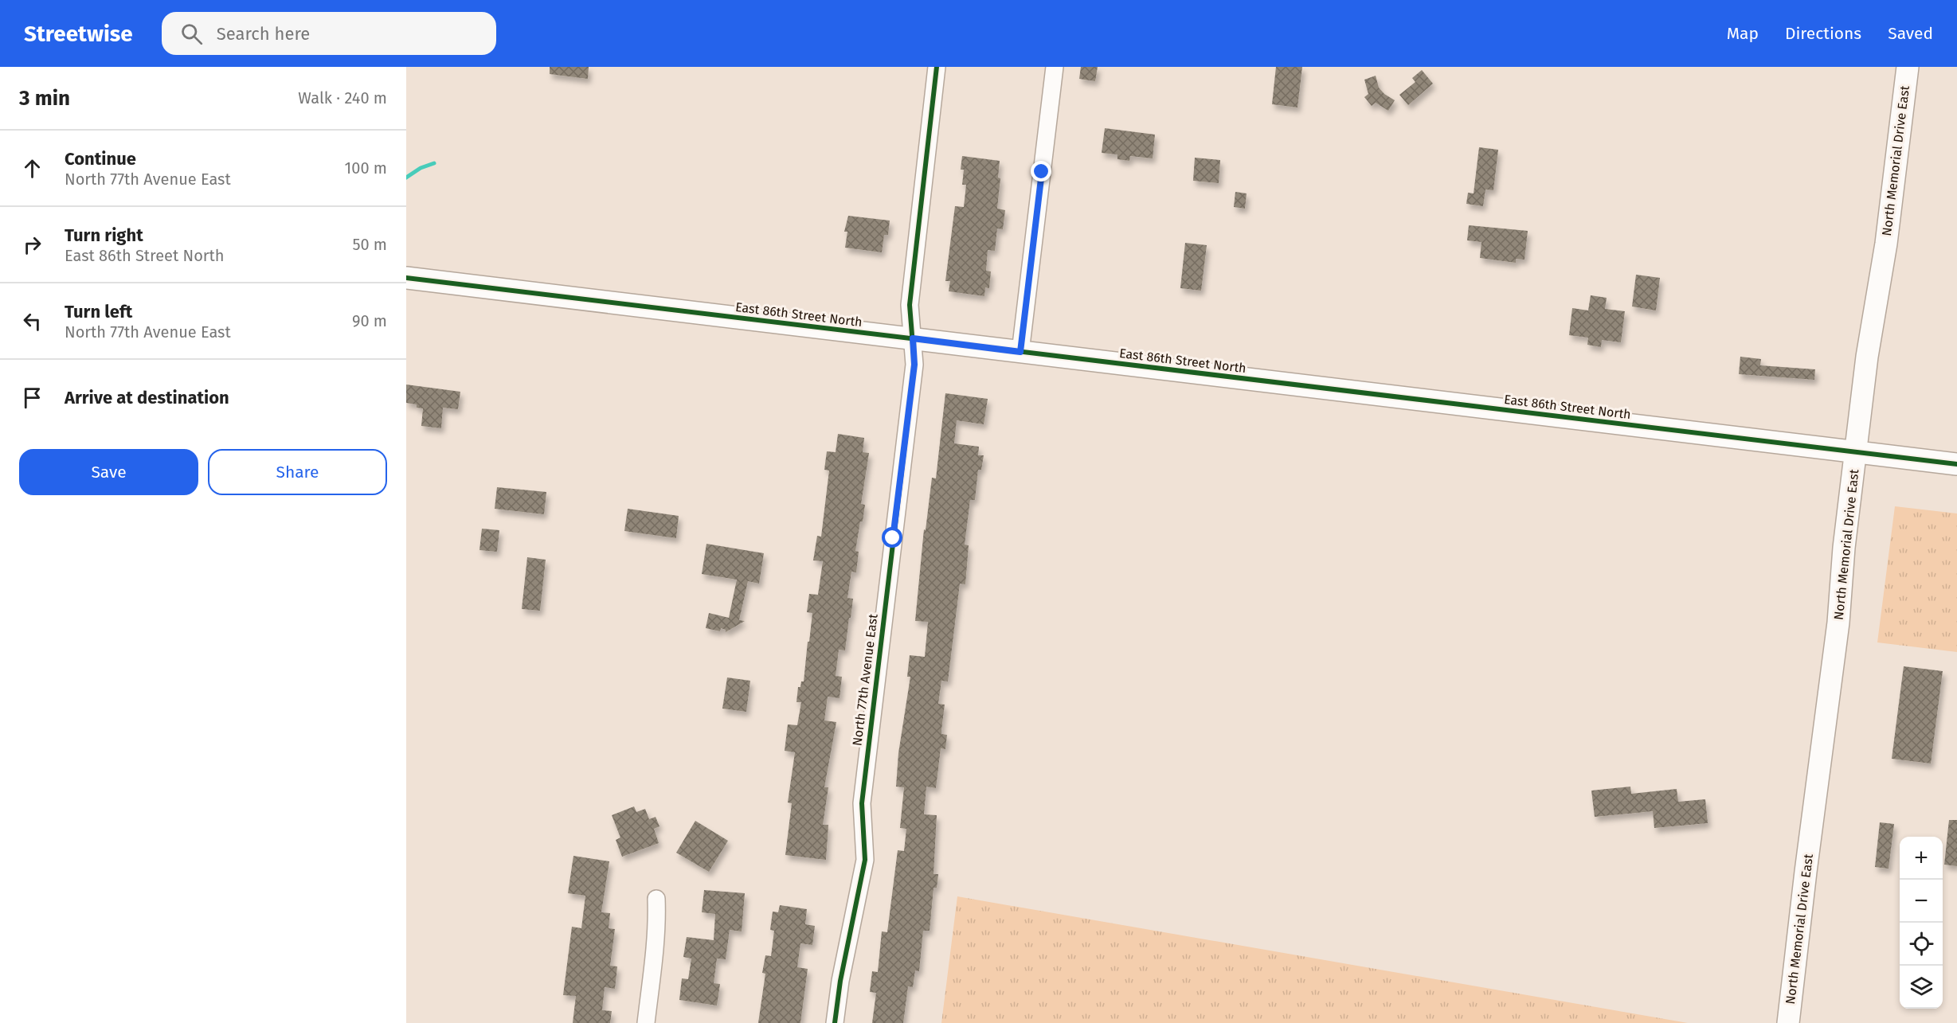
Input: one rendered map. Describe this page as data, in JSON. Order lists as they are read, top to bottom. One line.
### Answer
{"streets":{"street":["North Memorial Drive East","East 86th Street North","North 77th Avenue East"]},"crossings":[["North Memorial Drive East","East 86th Street North"],["East 86th Street North","North 77th Avenue East"]],"page":{"header":"Streetwise","search":"Search here","nav":["Map","Directions","Saved"],"heading":["3 min","Walk · 240 m"],"list":[["Continue","North 77th Avenue East","100 m"],["Turn right","East 86th Street North","50 m"],["Turn left","North 77th Avenue East","90 m"],"Arrive at destination"],"buttons":["Save","Share"],"map_buttons":["+","−"]}}
